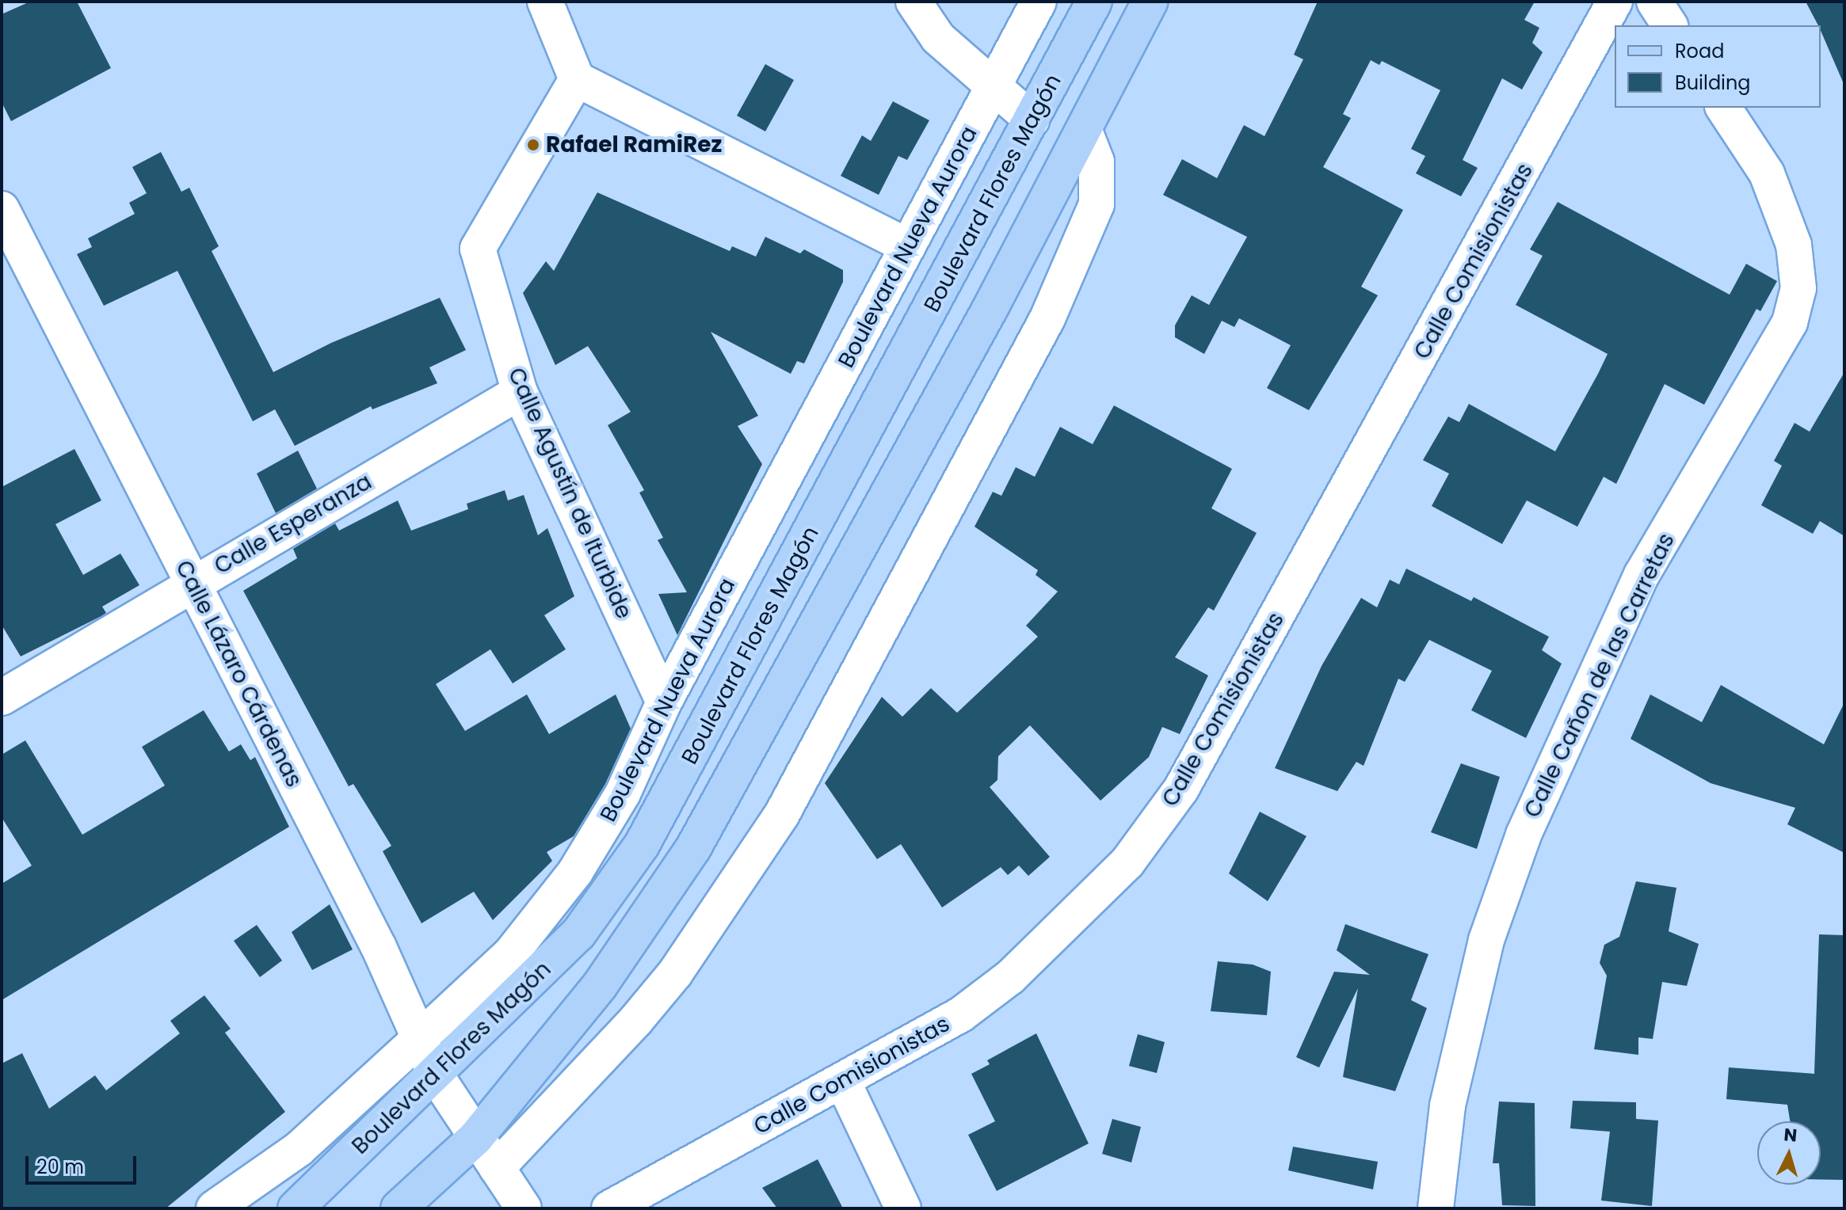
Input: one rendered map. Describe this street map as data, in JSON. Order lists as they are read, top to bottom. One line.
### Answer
{"streets":{"main road":["Boulevard Flores Magón"],"street":["Boulevard Nueva Aurora","Calle Comisionistas","Calle Agustín de Iturbide","Calle Esperanza","Calle Lázaro Cárdenas","Calle Cañon de las Carretas"]},"crossings":[["Boulevard Flores Magón","Calle Lázaro Cárdenas"],["Boulevard Nueva Aurora","Calle Agustín de Iturbide"],["Boulevard Nueva Aurora","Calle Lázaro Cárdenas"],["Calle Agustín de Iturbide","Calle Esperanza"],["Calle Esperanza","Calle Lázaro Cárdenas"]],"places":["Rafael RamiRez"],"legend":["Road","Building"],"scale_bar":"20 m","north":"top"}
